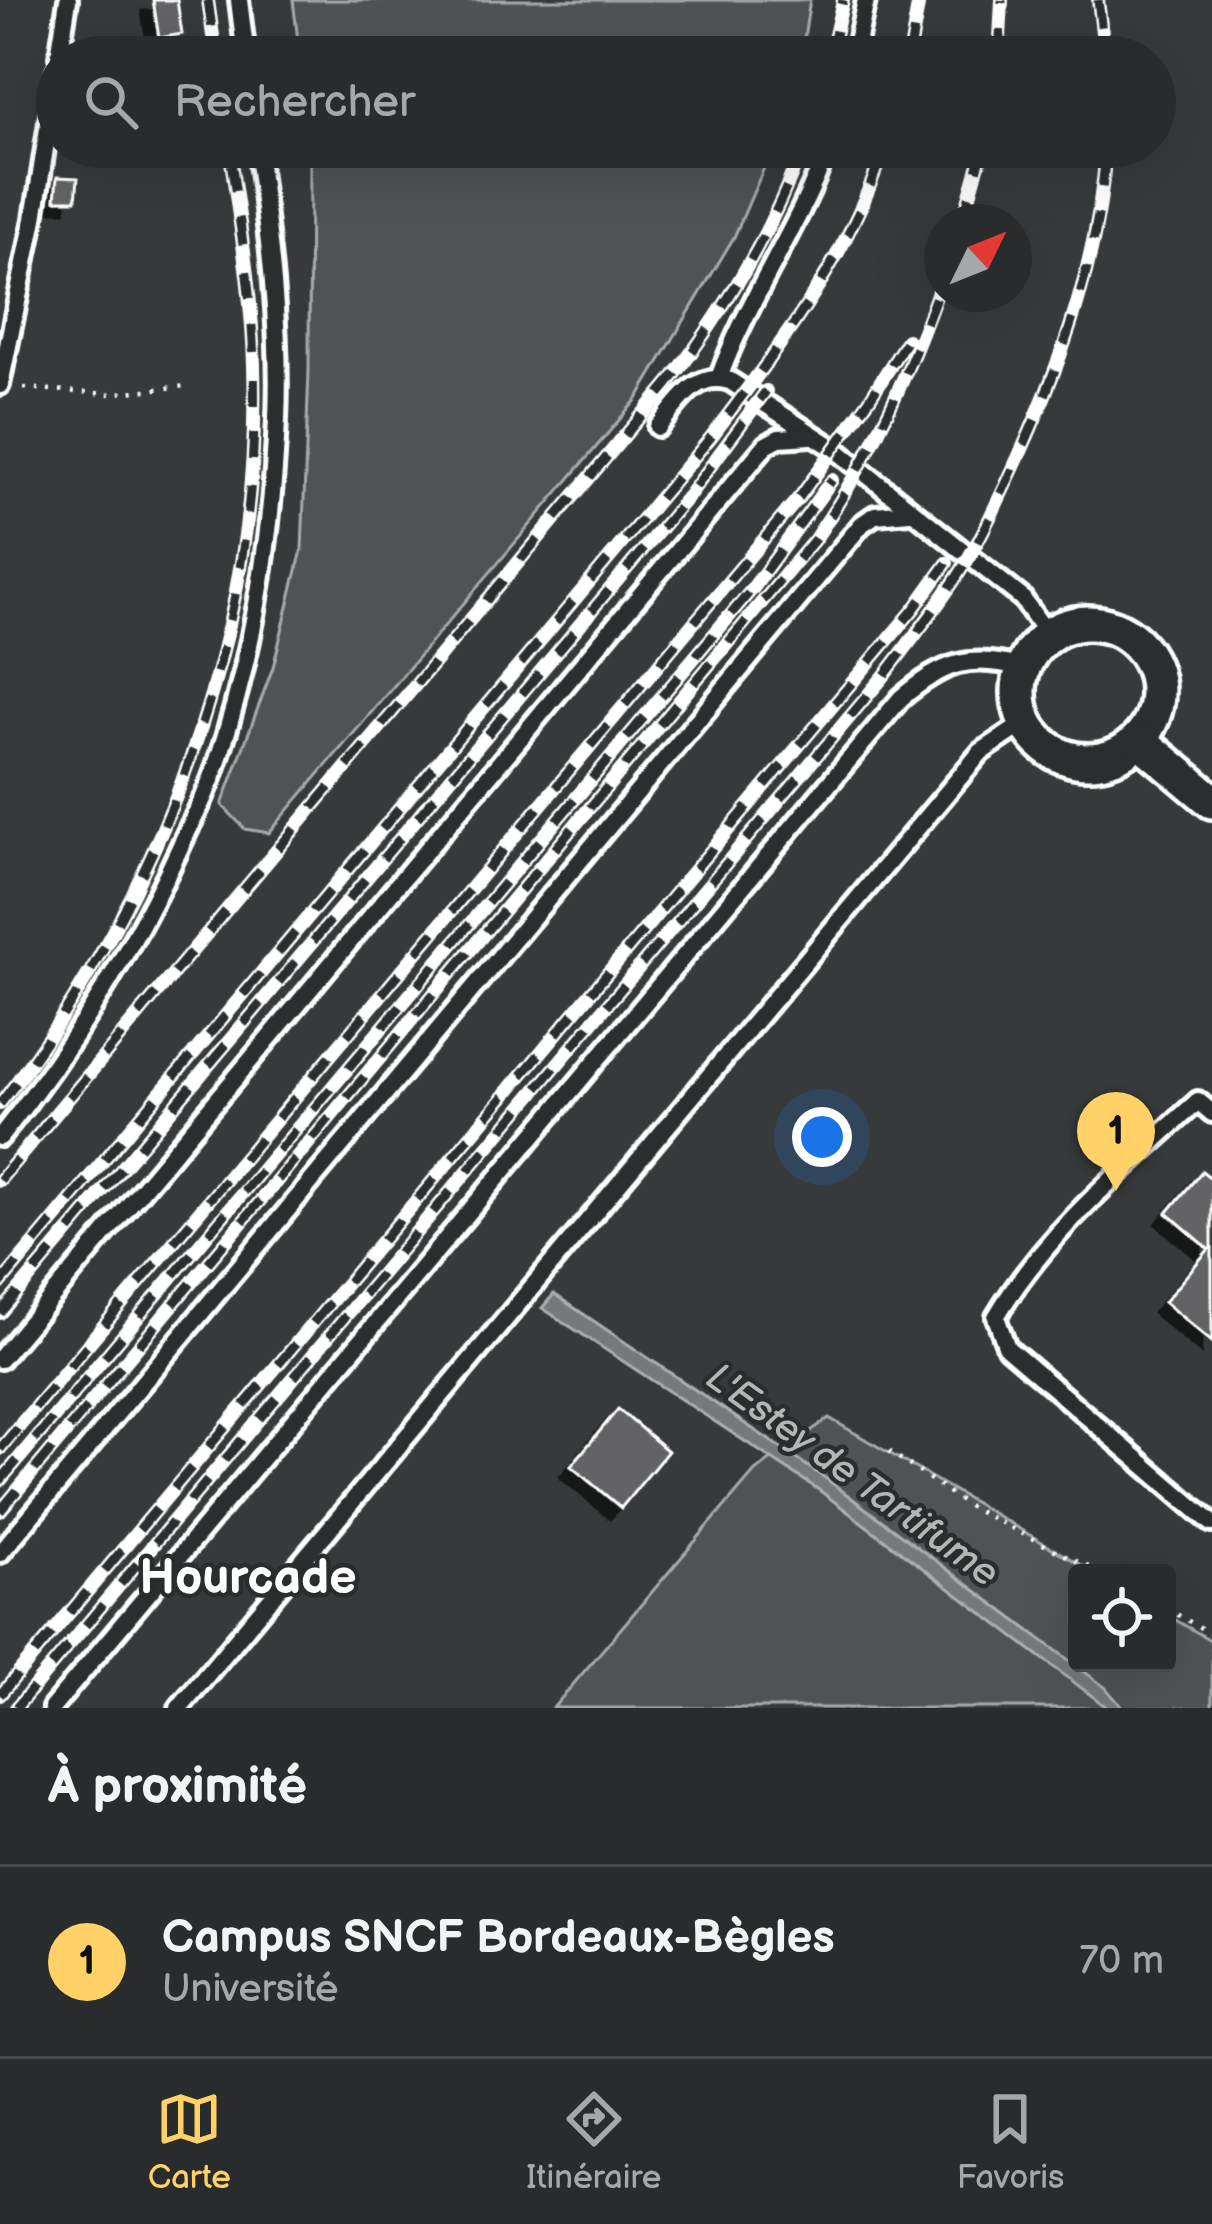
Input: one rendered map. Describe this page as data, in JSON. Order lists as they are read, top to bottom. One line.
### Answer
{"districts":["Hourcade"],"water":["L'Estey de Tartifume"],"north":"top right","page":{"search":"Rechercher","pins":"1","heading":"À proximité","list":[{"mark":"1","name":"Campus SNCF Bordeaux-Bègles","note":"Université","value":"70 m"}],"nav":["Carte","Itinéraire","Favoris"]}}
